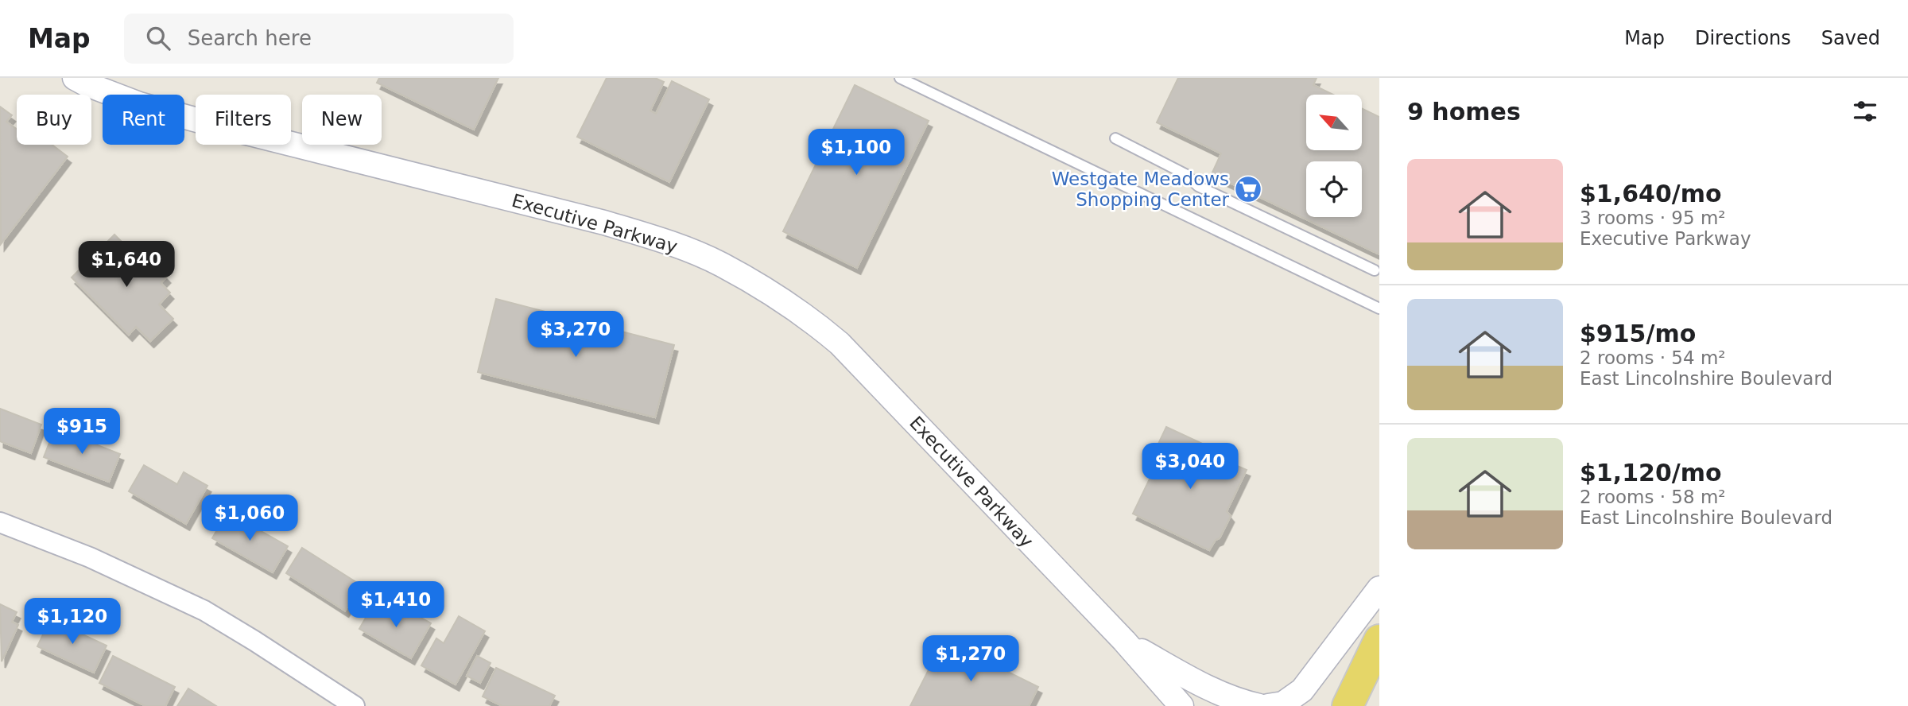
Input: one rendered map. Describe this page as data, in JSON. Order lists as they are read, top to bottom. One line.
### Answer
{"streets":{"street":["Executive Parkway"]},"places":{"supermarket":["Westgate Meadows Shopping Center"]},"north":"top left","page":{"header":"Map","search":"Search here","nav":["Map","Directions","Saved"],"heading":"9 homes","chip":["Buy","Rent","Filters","New"],"price":["$1,100","$1,640","$3,270","$915","$3,040","$1,060","$1,410","$1,120","$1,270"],"list":[{"name":"$1,640/mo","note":"3 rooms · 95 m² · Executive Parkway"},{"name":"$915/mo","note":"2 rooms · 54 m² · East Lincolnshire Boulevard"},{"name":"$1,120/mo","note":"2 rooms · 58 m² · East Lincolnshire Boulevard"}]}}
